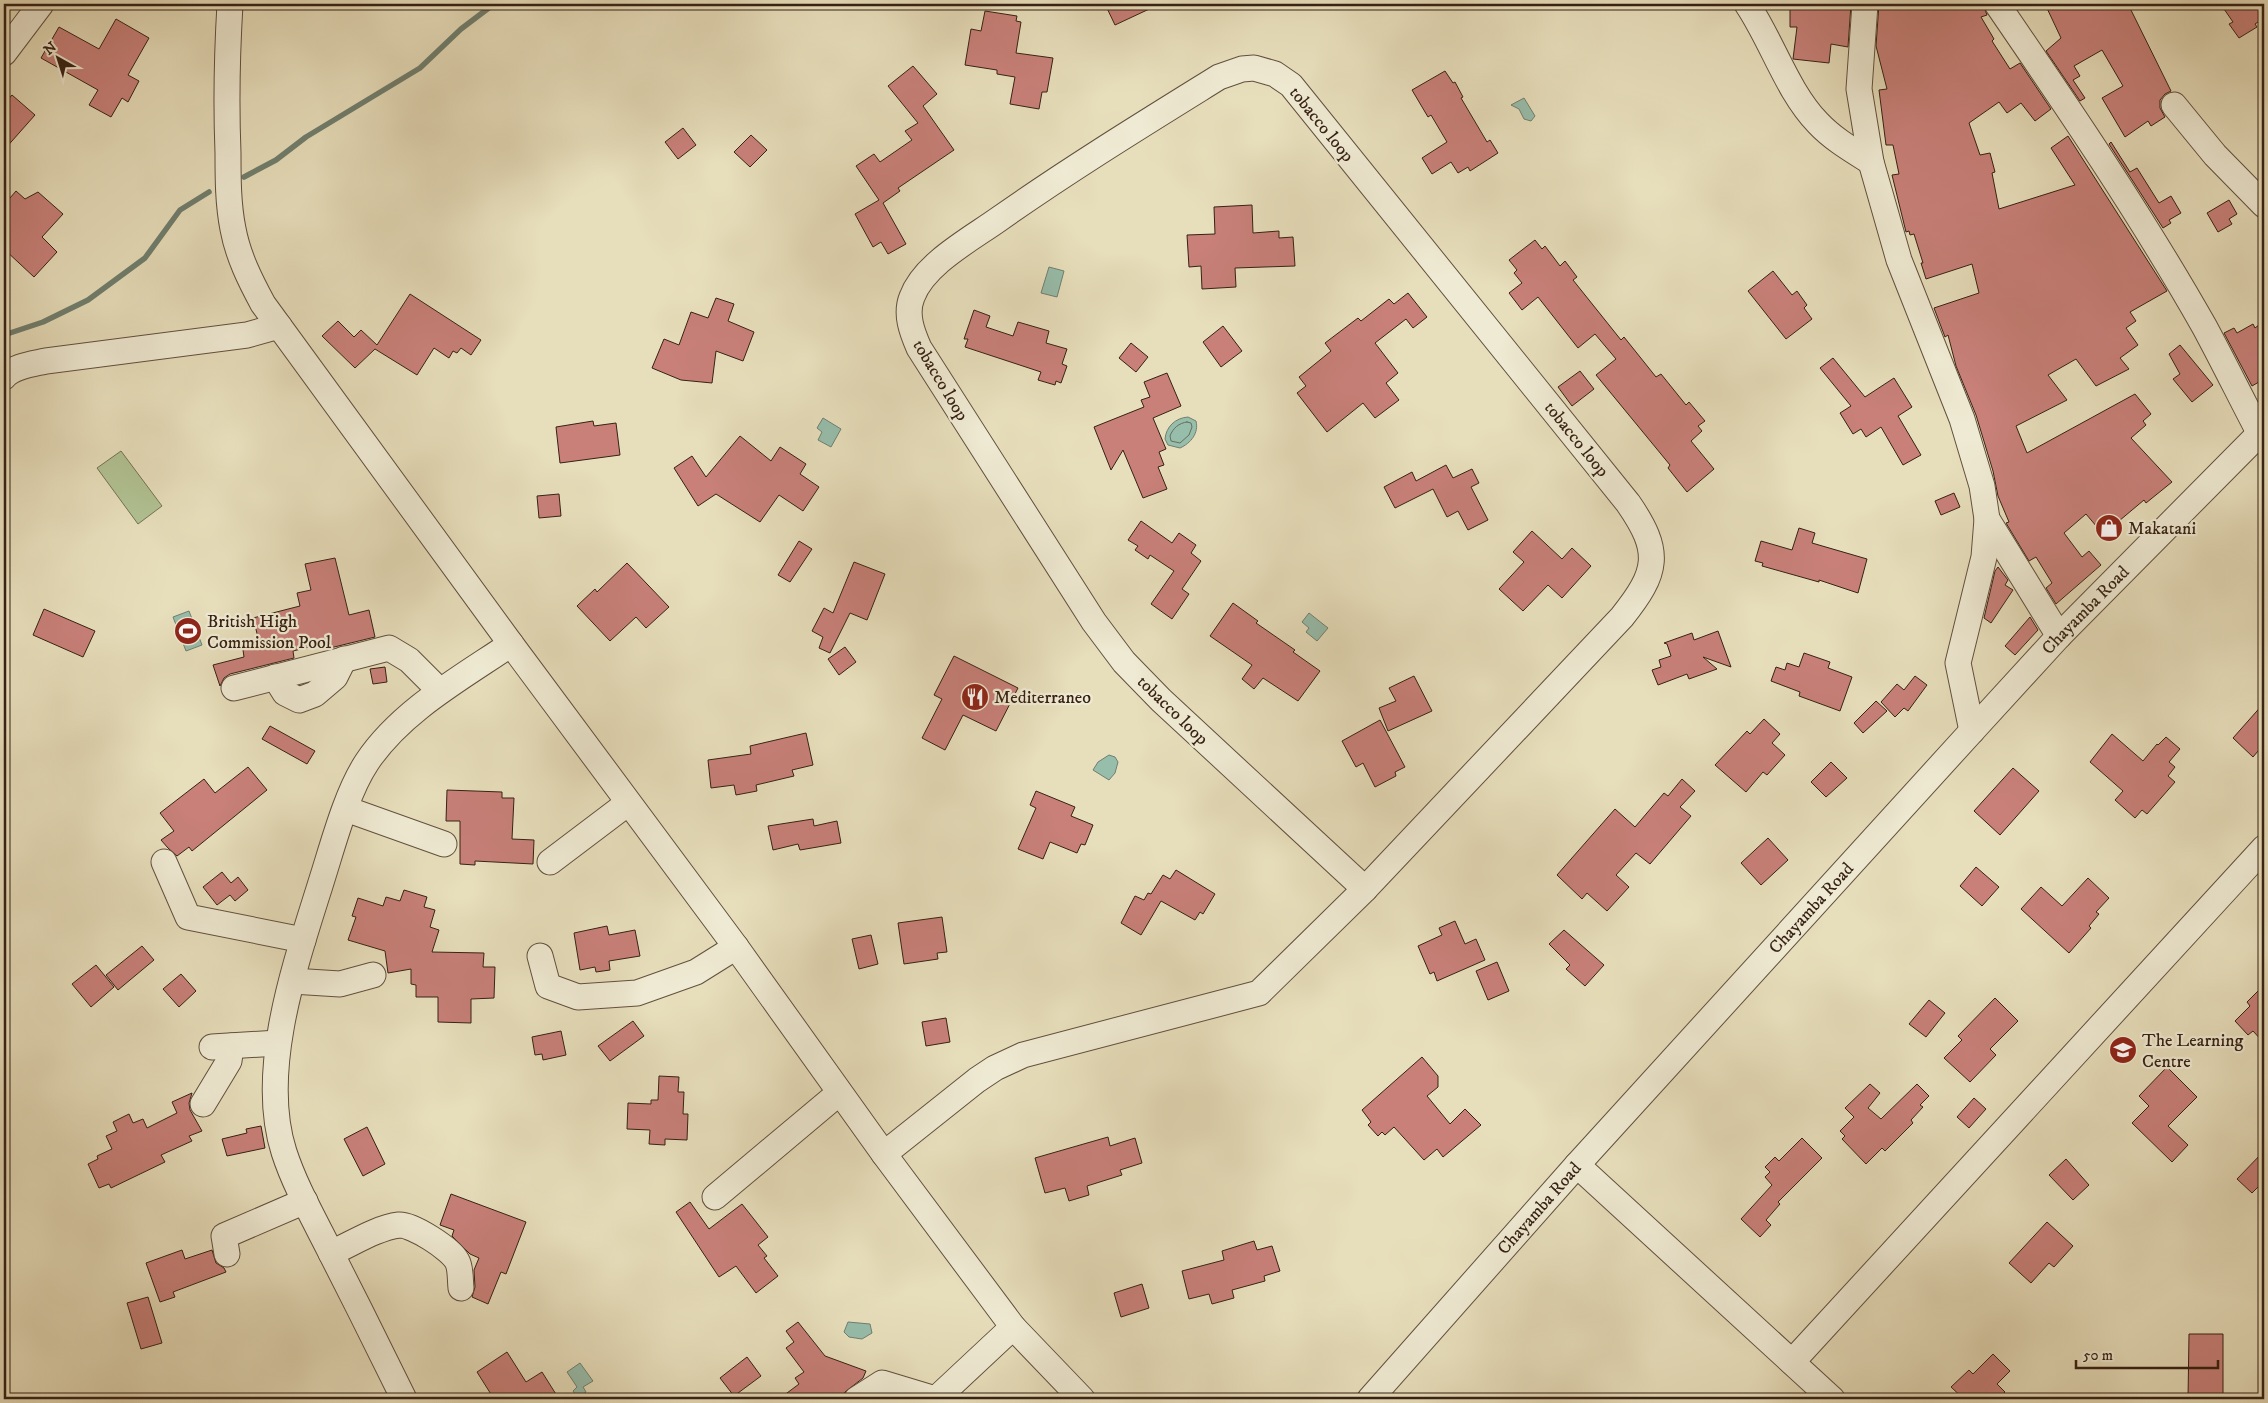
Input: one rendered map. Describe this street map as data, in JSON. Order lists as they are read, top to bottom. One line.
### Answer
{"streets":{"street":["tobacco loop","Chayamba Road"]},"places":{"shop":["Makatani"],"sports":["British High Commission Pool"],"restaurant":["Mediterraneo"],"school or university":["The Learning Centre"]},"scale_bar":"50 m","north":"top left"}
